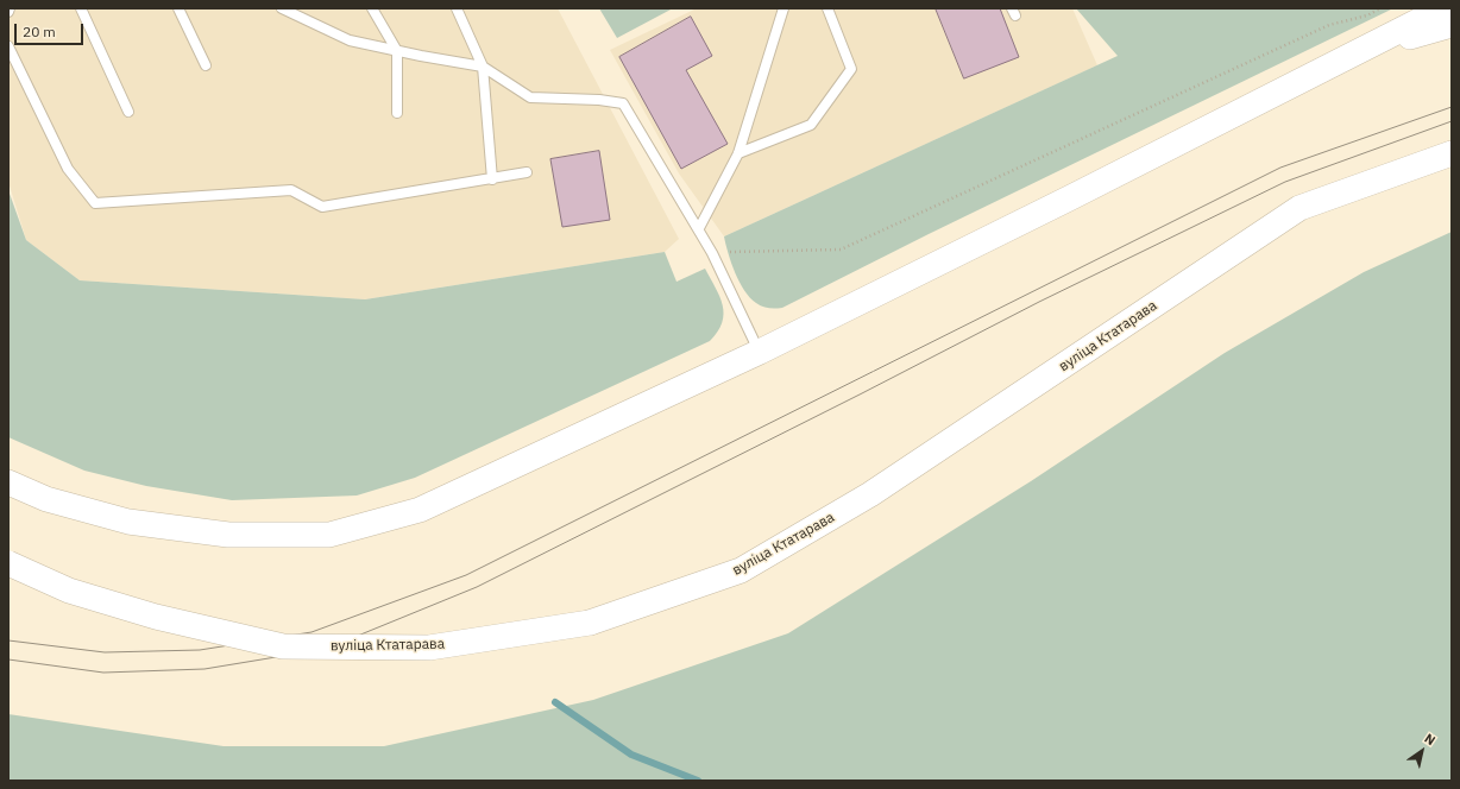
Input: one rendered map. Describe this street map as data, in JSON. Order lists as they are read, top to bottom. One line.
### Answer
{"streets":{"main road":["вуліца Ктатарава"]},"scale_bar":"20 m","north":"top right"}
